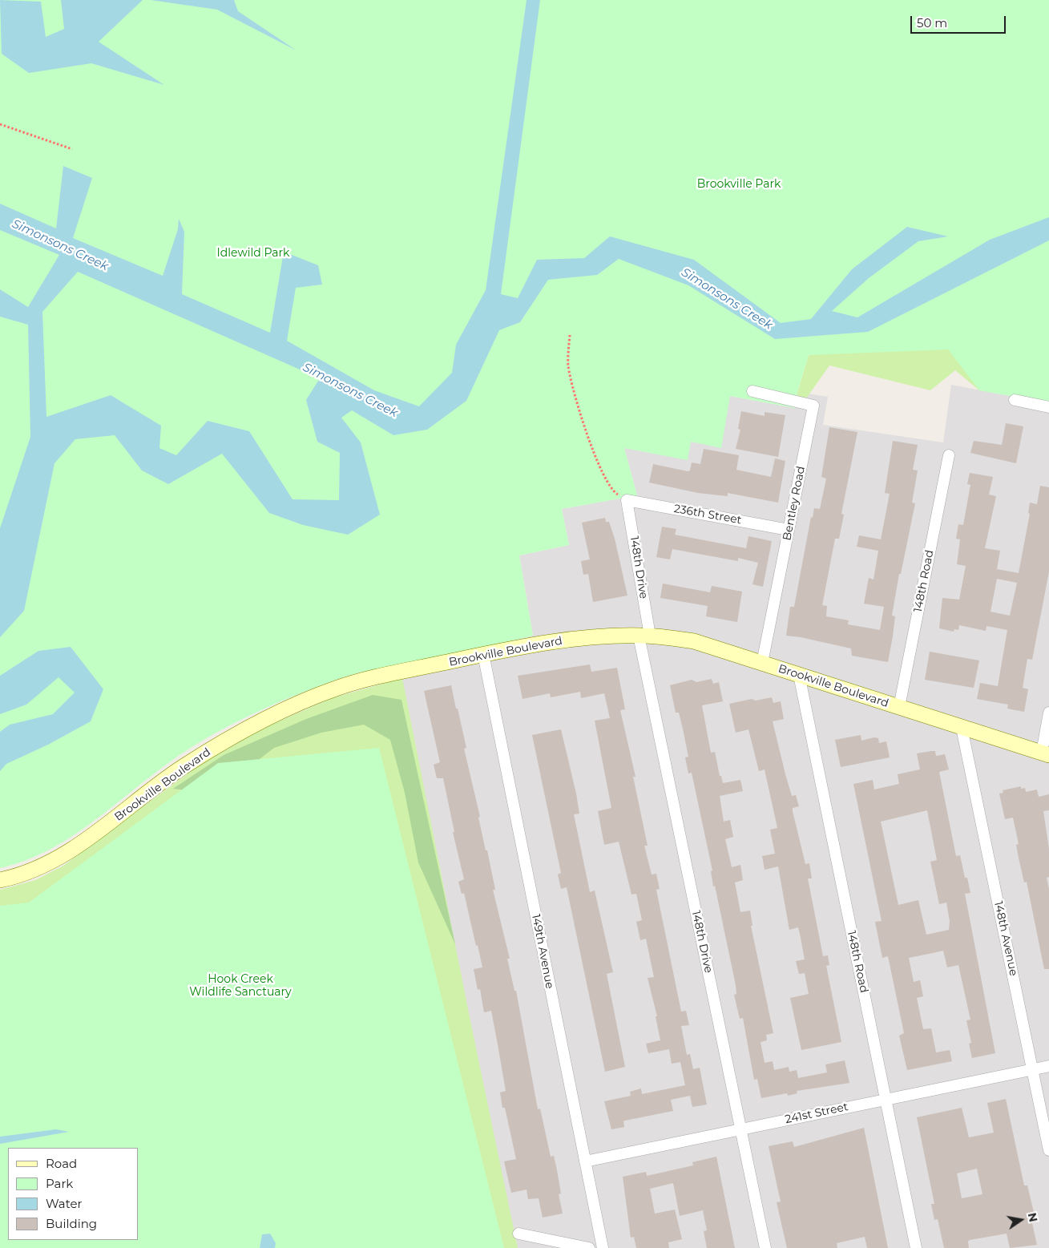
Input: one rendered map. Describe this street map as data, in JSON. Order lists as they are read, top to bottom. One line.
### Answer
{"streets":{"street":["Bentley Road","236th Street","148th Drive","148th Road","Brookville Boulevard","148th Avenue","149th Avenue","241st Street"]},"crossings":[["Bentley Road","236th Street"],["Bentley Road","Brookville Boulevard"],["236th Street","148th Drive"],["148th Drive","Brookville Boulevard"],["148th Drive","241st Street"],["148th Road","Brookville Boulevard"],["148th Road","241st Street"],["Brookville Boulevard","148th Avenue"],["Brookville Boulevard","149th Avenue"],["148th Avenue","241st Street"],["149th Avenue","241st Street"]],"water":["Simonsons Creek"],"parks":["Brookville Park","Idlewild Park","Hook Creek Wildlife Sanctuary"],"legend":["Road","Park","Water","Building"],"scale_bar":"50 m","north":"right"}
